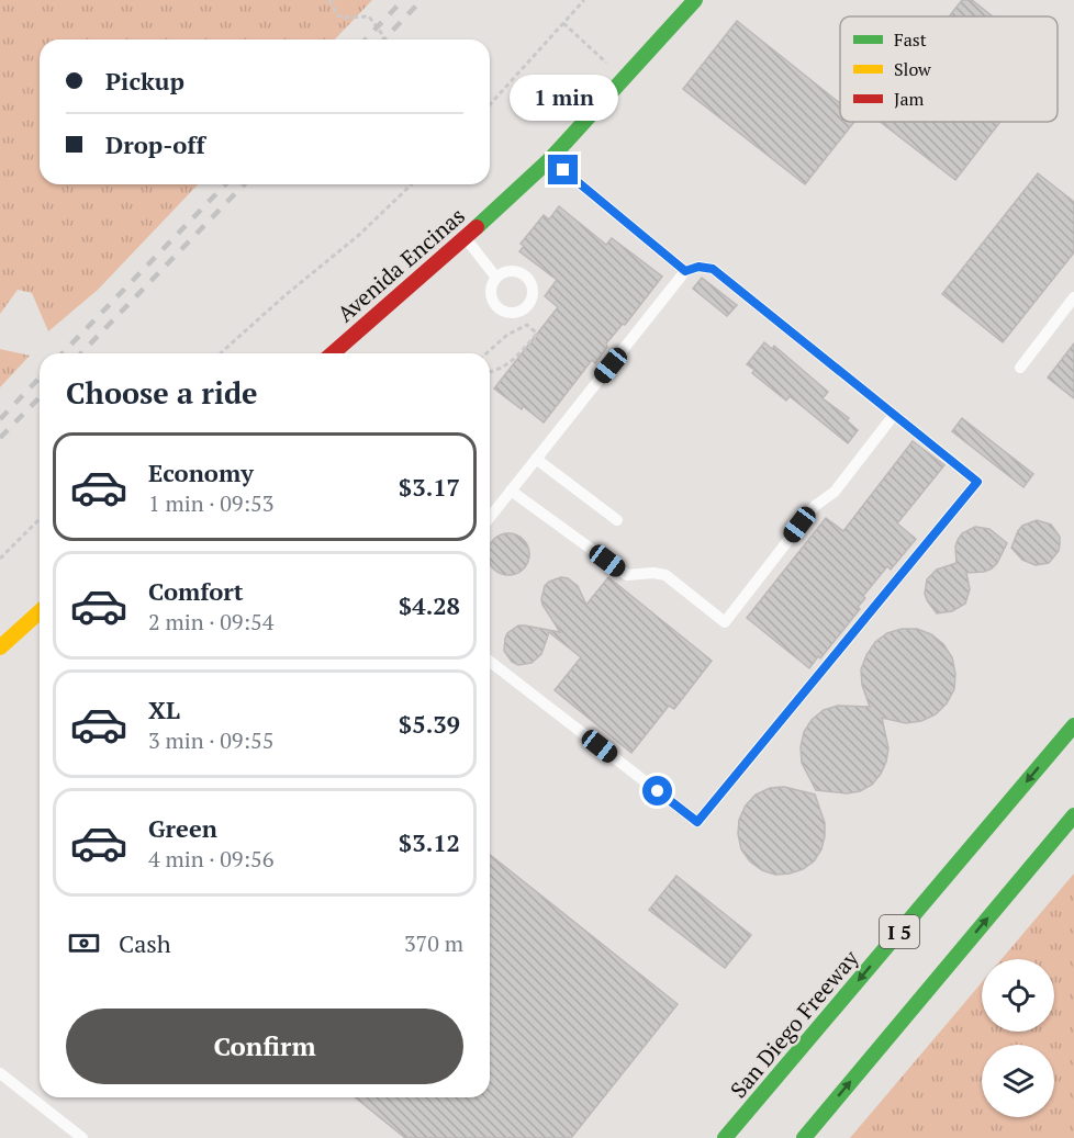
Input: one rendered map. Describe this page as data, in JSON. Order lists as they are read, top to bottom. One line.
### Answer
{"streets":{"main road":["Avenida Encinas","I 5","San Diego Freeway"]},"legend":["Fast","Slow","Jam"],"page":{"banner":["Pickup","Drop-off"],"bubble":"1 min","heading":"Choose a ride","list":[{"name":"Economy","note":"1 min · 09:53","value":"$3.17"},{"name":"Comfort","note":"2 min · 09:54","value":"$4.28"},{"name":"XL","note":"3 min · 09:55","value":"$5.39"},{"name":"Green","note":"4 min · 09:56","value":"$3.12"}],"pay":["Cash","370 m"],"buttons":"Confirm"}}
